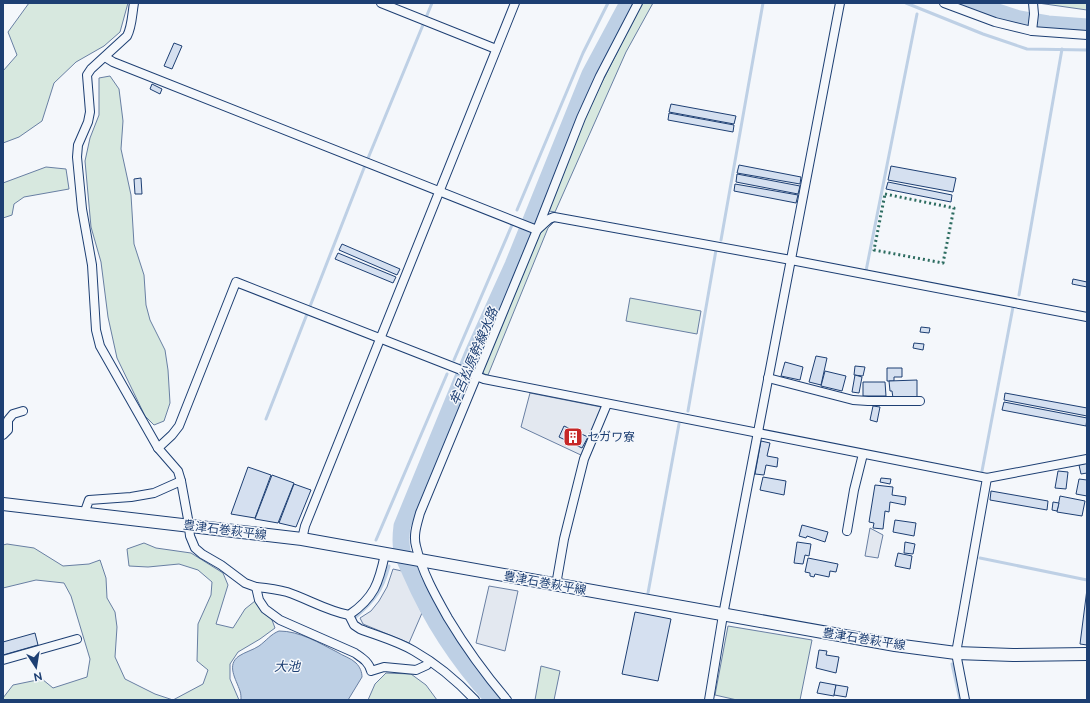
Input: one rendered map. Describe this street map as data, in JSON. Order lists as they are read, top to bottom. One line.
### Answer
{"streets":{"main road":["豊津石巻萩平線"]},"water":["牟呂松原幹線水路","大池"],"places":{"building":["セガワ寮"]},"north":"bottom"}
